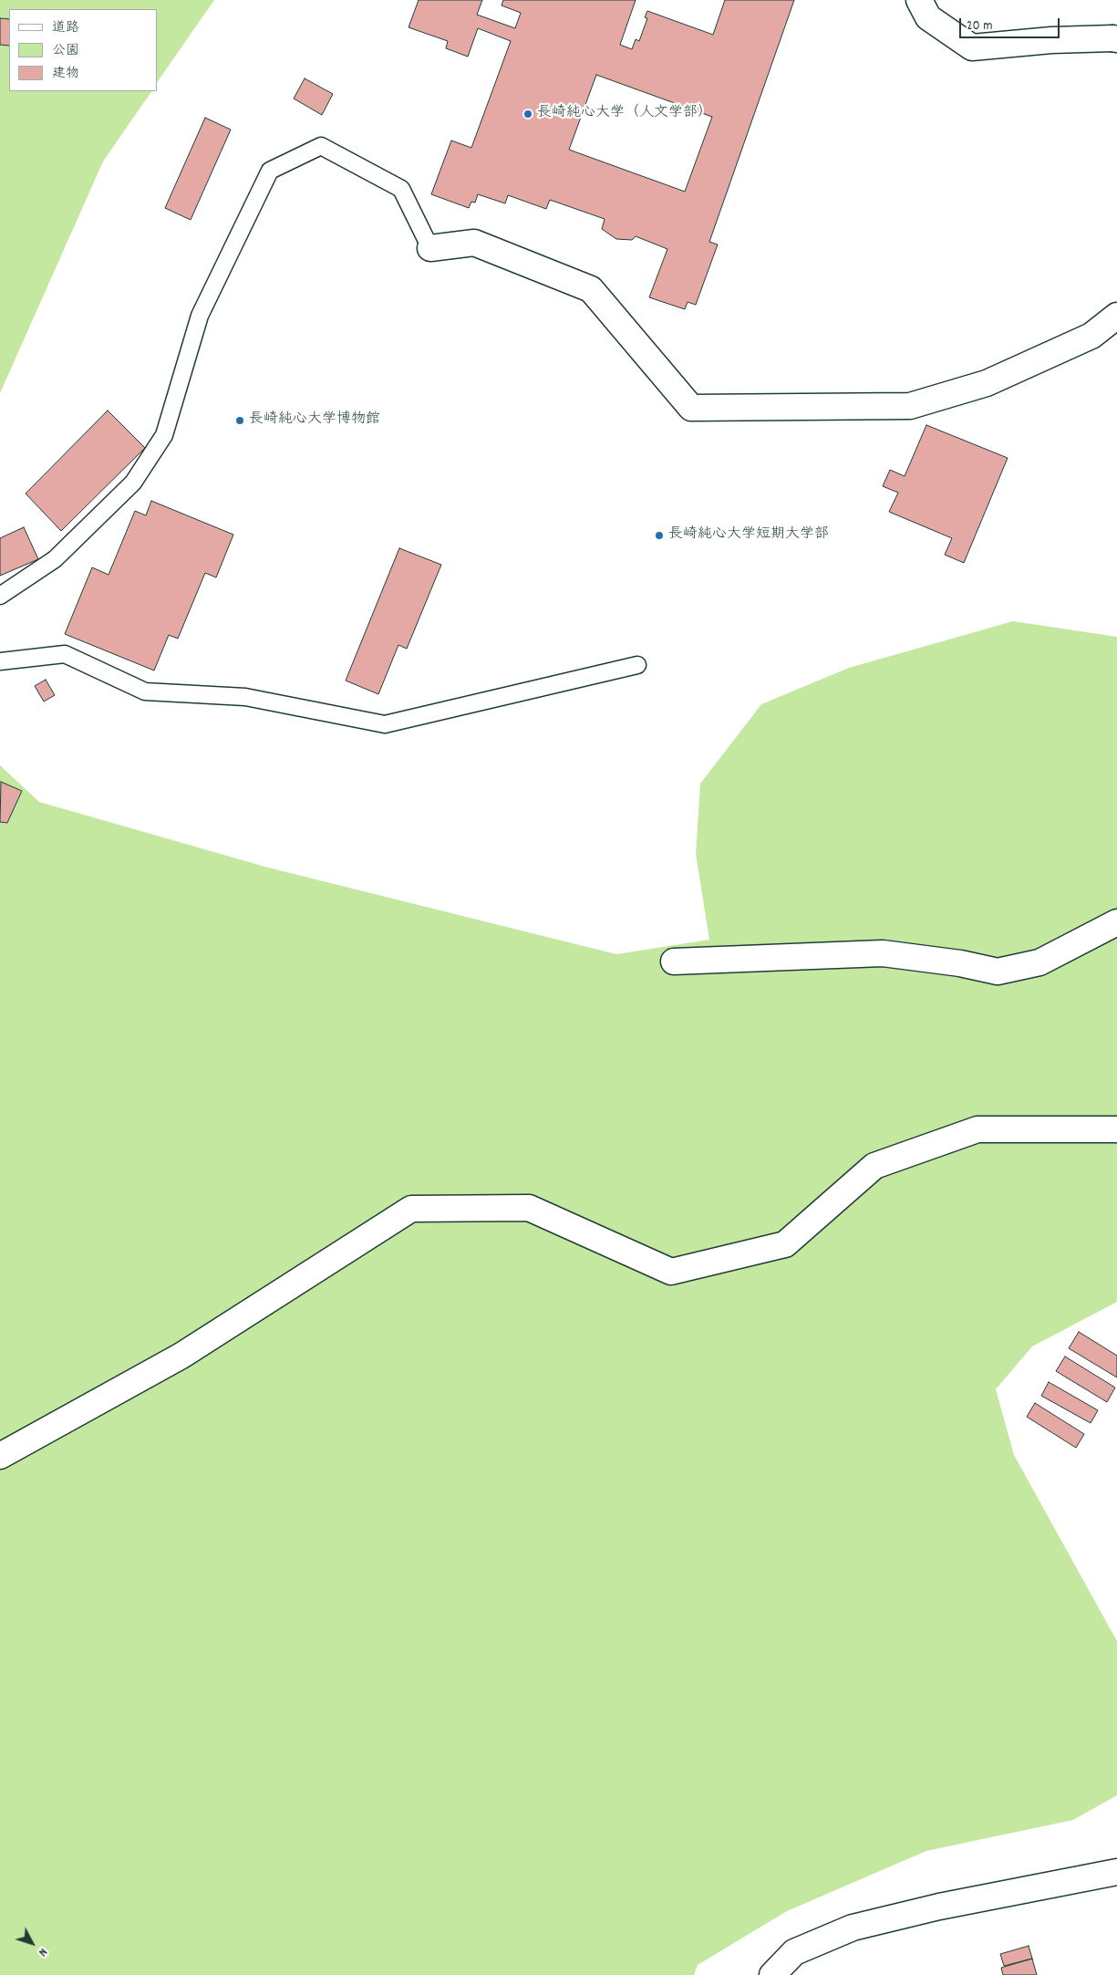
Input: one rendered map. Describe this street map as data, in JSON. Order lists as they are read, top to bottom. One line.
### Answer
{"places":["長崎純心大学（人文学部）","長崎純心大学博物館","長崎純心大学短期大学部"],"legend":["道路","公園","建物"],"scale_bar":"20 m","north":"bottom right"}
